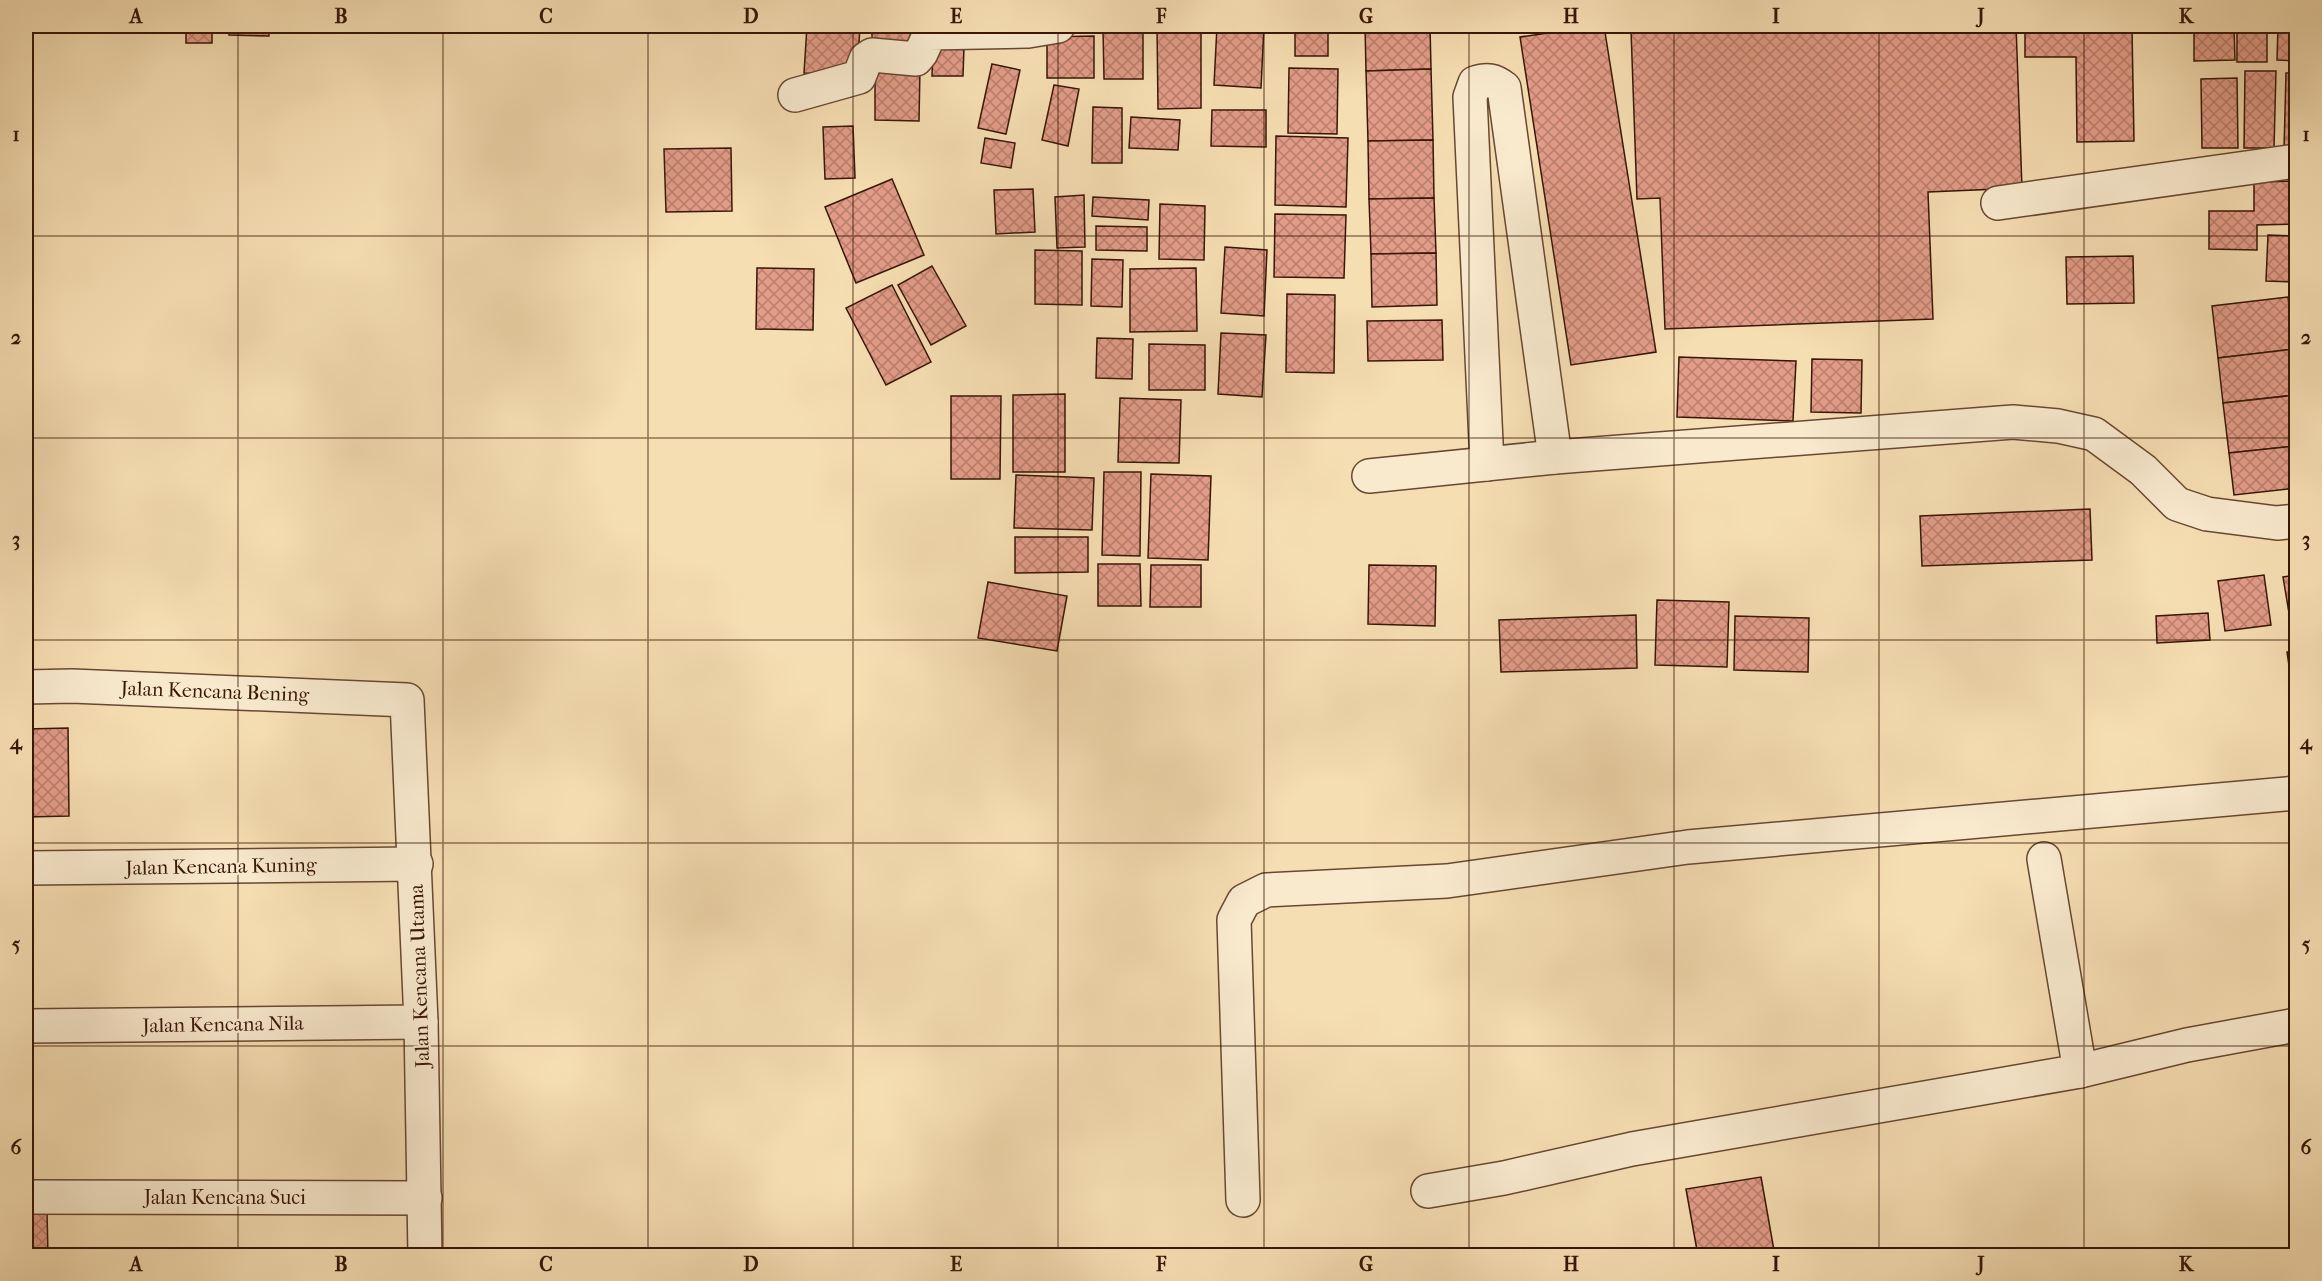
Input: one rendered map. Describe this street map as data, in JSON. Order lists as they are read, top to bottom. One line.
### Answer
{"streets":{"street":["Jalan Kencana Bening","Jalan Kencana Kuning","Jalan Kencana Utama","Jalan Kencana Nila","Jalan Kencana Suci"]},"crossings":[["Jalan Kencana Bening","Jalan Kencana Utama"],["Jalan Kencana Kuning","Jalan Kencana Utama"],["Jalan Kencana Utama","Jalan Kencana Nila"],["Jalan Kencana Utama","Jalan Kencana Suci"]],"grid":{"columns":["A","B","C","D","E","F","G","H","I","J","K"],"rows":["1","2","3","4","5","6"]}}
